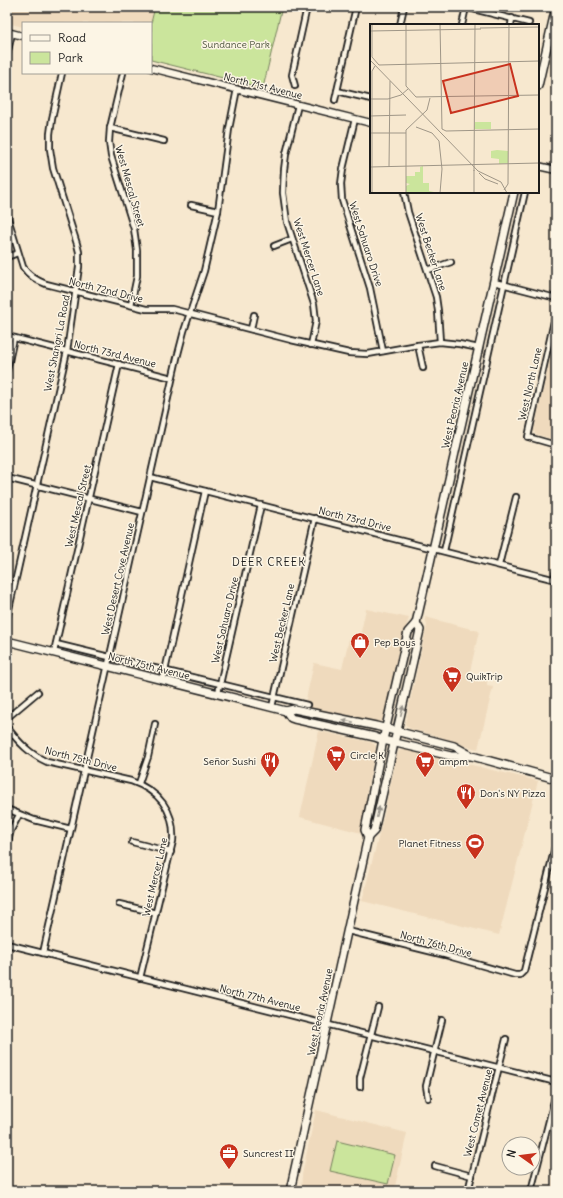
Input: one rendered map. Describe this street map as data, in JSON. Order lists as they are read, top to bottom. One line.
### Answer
{"streets":{"main road":["West Peoria Avenue","North 75th Avenue"],"street":["North 71st Avenue","West Mescal Street","West Sahuaro Drive","West Becker Lane","West Mercer Lane","North 72nd Drive","West Shangri La Road","North 73rd Avenue","West North Lane","North 73rd Drive","West Desert Cove Avenue","North 75th Drive","North 76th Drive","North 77th Avenue","West Comet Avenue"]},"crossings":[["North 71st Avenue","West Sahuaro Drive"],["North 71st Avenue","West Mercer Lane"],["North 71st Avenue","West Desert Cove Avenue"],["West Mescal Street","North 72nd Drive"],["West Mescal Street","North 73rd Avenue"],["West Mescal Street","North 75th Avenue"],["West Sahuaro Drive","North 72nd Drive"],["West Sahuaro Drive","North 73rd Drive"],["West Sahuaro Drive","North 75th Avenue"],["West Becker Lane","North 72nd Drive"],["West Becker Lane","North 73rd Drive"],["West Becker Lane","North 75th Avenue"],["West Mercer Lane","North 72nd Drive"],["West Mercer Lane","North 75th Drive"],["West Mercer Lane","North 77th Avenue"],["North 72nd Drive","West Shangri La Road"],["North 72nd Drive","West Peoria Avenue"],["North 72nd Drive","West Desert Cove Avenue"],["West Shangri La Road","North 73rd Avenue"],["North 73rd Avenue","West Desert Cove Avenue"],["West Peoria Avenue","North 73rd Drive"],["West Peoria Avenue","North 75th Avenue"],["West Peoria Avenue","North 76th Drive"],["West Peoria Avenue","North 77th Avenue"],["North 73rd Drive","West Desert Cove Avenue"],["West Desert Cove Avenue","North 75th Avenue"],["West Desert Cove Avenue","North 75th Drive"],["West Desert Cove Avenue","North 77th Avenue"],["North 77th Avenue","West Comet Avenue"]],"districts":["DEER CREEK"],"parks":["Sundance Park"],"places":{"shop":["Pep Boys"],"supermarket":["QuikTrip","Circle K","ampm"],"restaurant":["Señor Sushi","Don's NY Pizza"],"sports":["Planet Fitness"],"office":["Suncrest II"]},"legend":["Road","Park"],"north":"left"}
